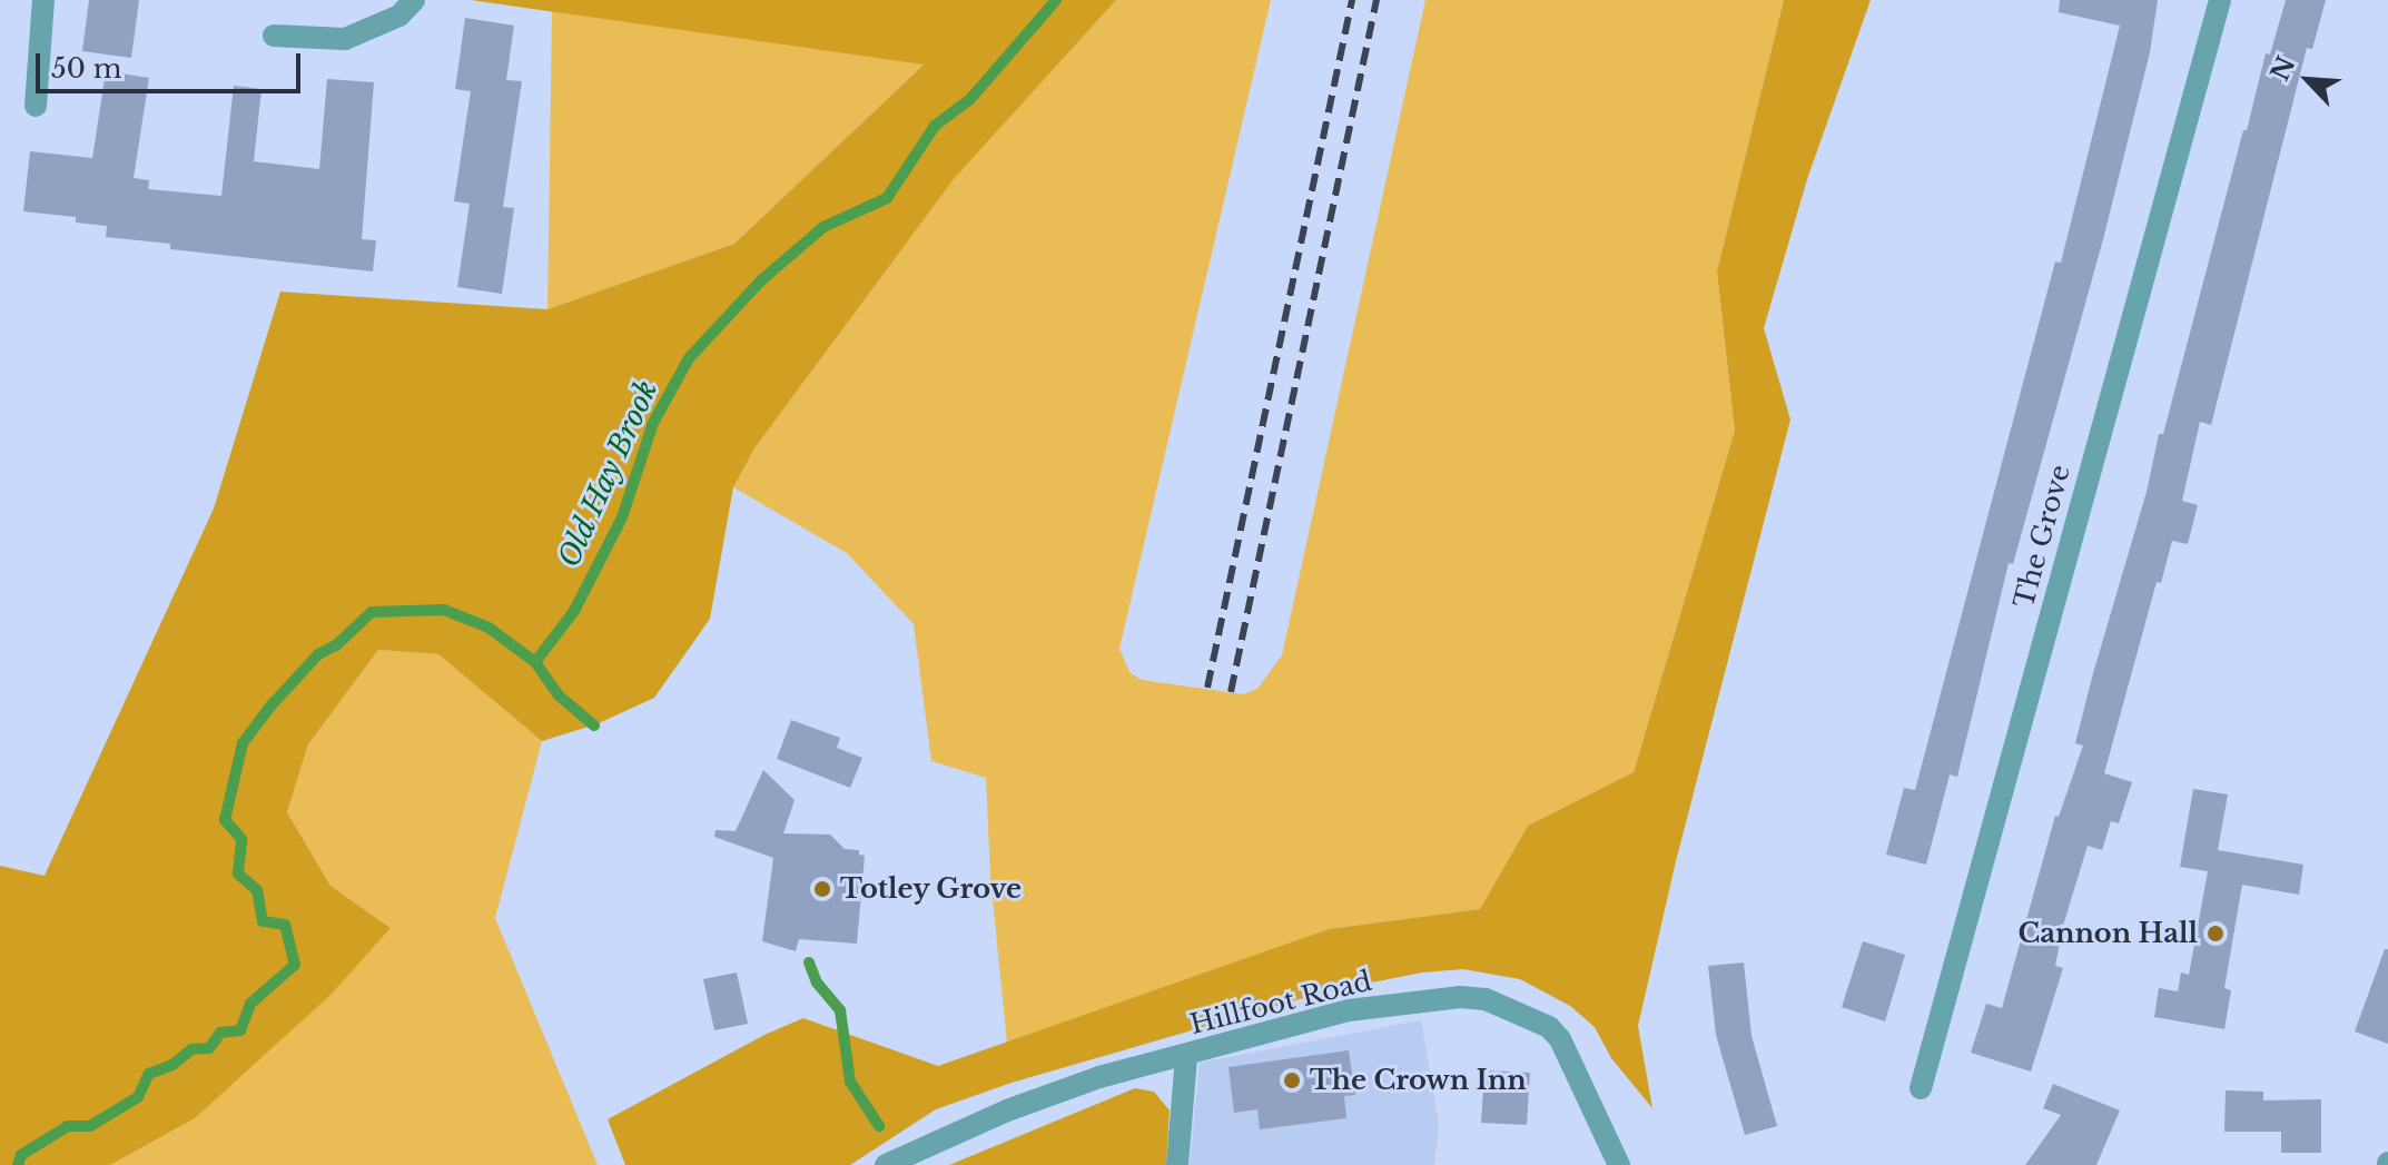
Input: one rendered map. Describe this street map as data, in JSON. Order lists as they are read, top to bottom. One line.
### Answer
{"streets":{"street":["The Grove","Hillfoot Road"]},"water":["Old Hay Brook"],"places":["Totley Grove","Cannon Hall","The Crown Inn"],"scale_bar":"50 m","north":"top left"}
